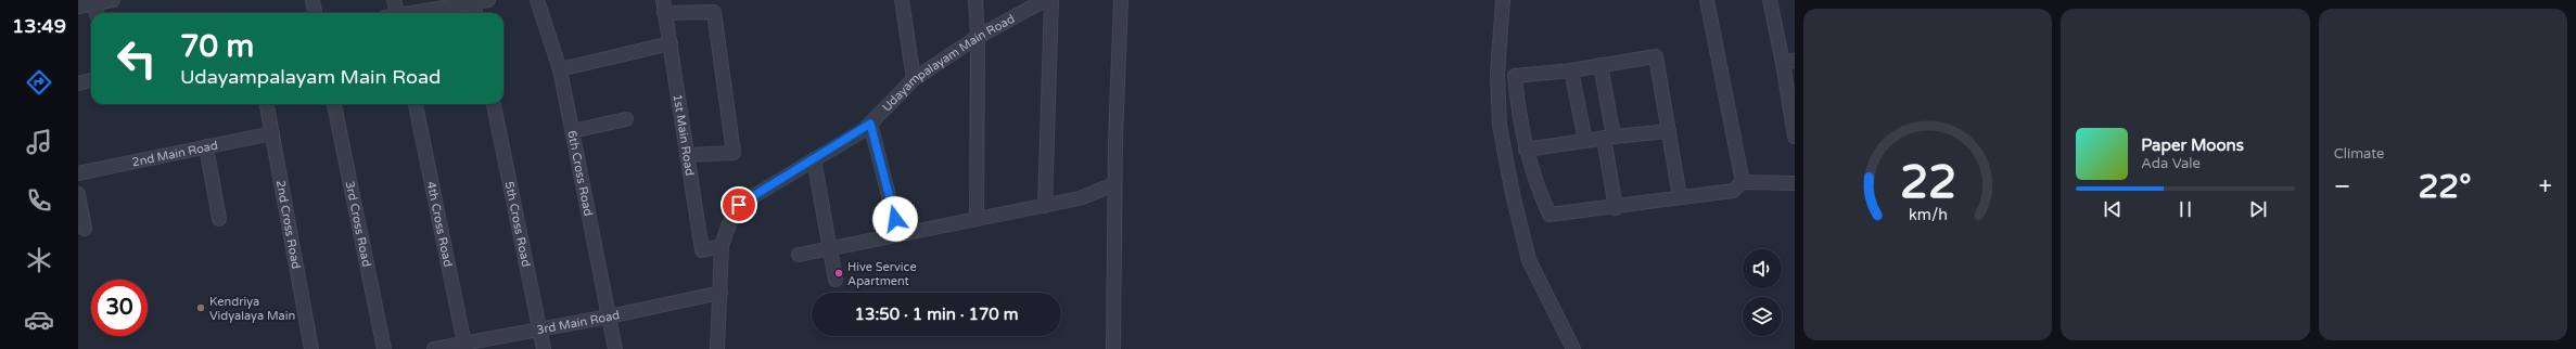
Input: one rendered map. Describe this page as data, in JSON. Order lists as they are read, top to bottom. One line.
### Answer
{"streets":{"street":["Udayampalayam Main Road","1st Main Road","2nd Main Road","6th Cross Road","2nd Cross Road","3rd Cross Road","4th Cross Road","5th Cross Road","3rd Main Road"]},"crossings":[["Udayampalayam Main Road","1st Main Road"],["Udayampalayam Main Road","3rd Main Road"],["2nd Main Road","2nd Cross Road"],["6th Cross Road","3rd Main Road"],["4th Cross Road","3rd Main Road"],["5th Cross Road","3rd Main Road"]],"places":["Hive Service Apartment","Kendriya Vidyalaya Main"],"page":{"tabs":"13:49","tile":"Climate","turn":["70 m","Udayampalayam Main Road"],"song":["Paper Moons","Ada Vale"],"heat":["−","22°","+"],"limit":"30","trip":"13:50 · 1 min · 170 m","gauge":["22","km/h"]}}
